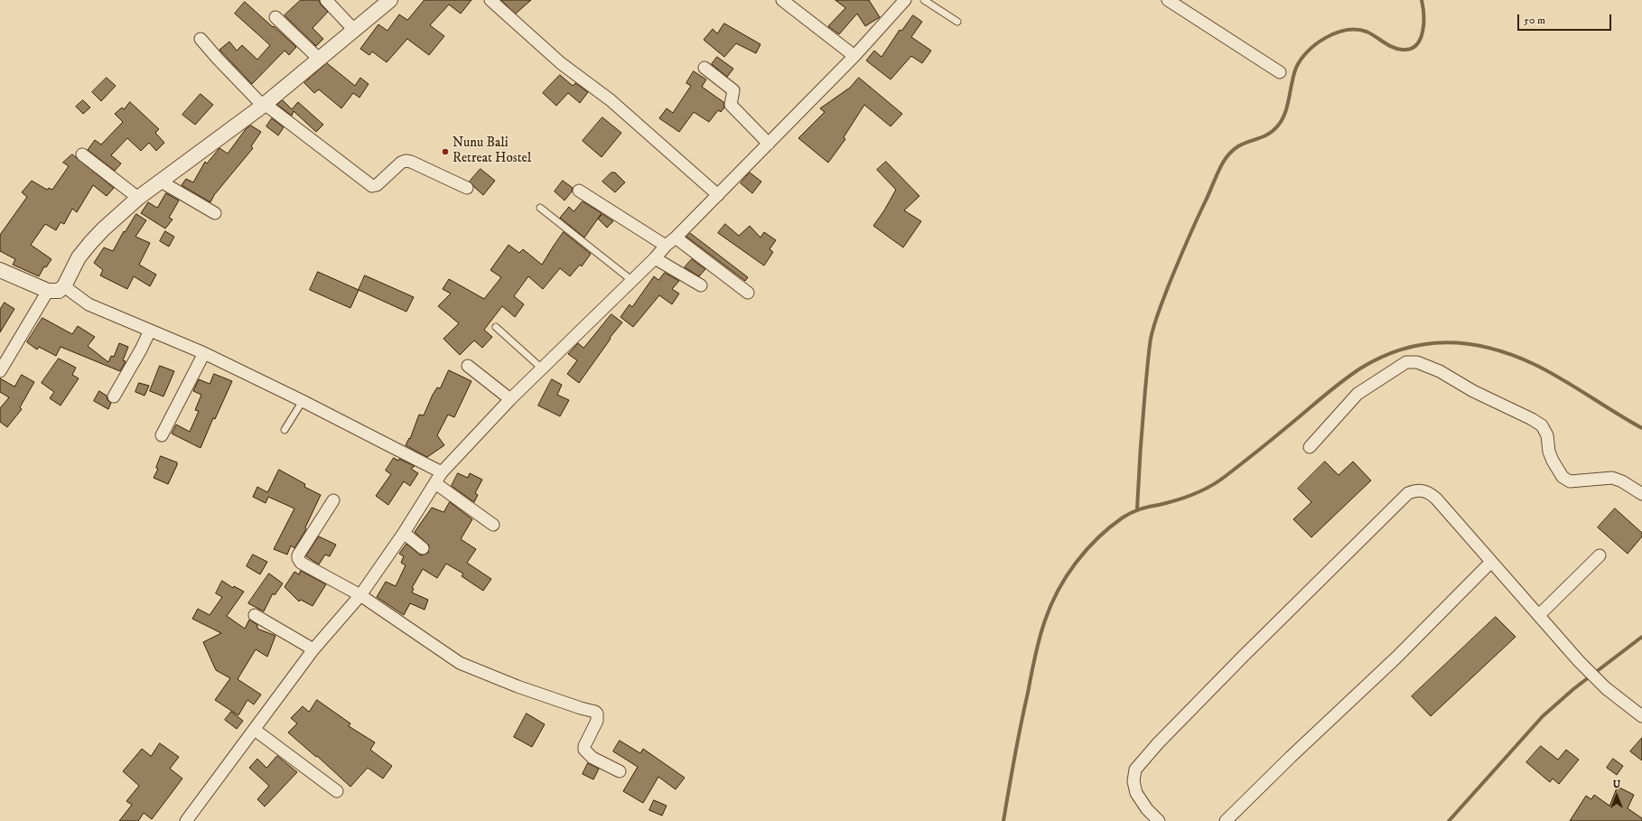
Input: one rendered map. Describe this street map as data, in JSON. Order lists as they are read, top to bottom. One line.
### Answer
{"places":["Nunu Bali Retreat Hostel"],"scale_bar":"50 m","north":"top"}
